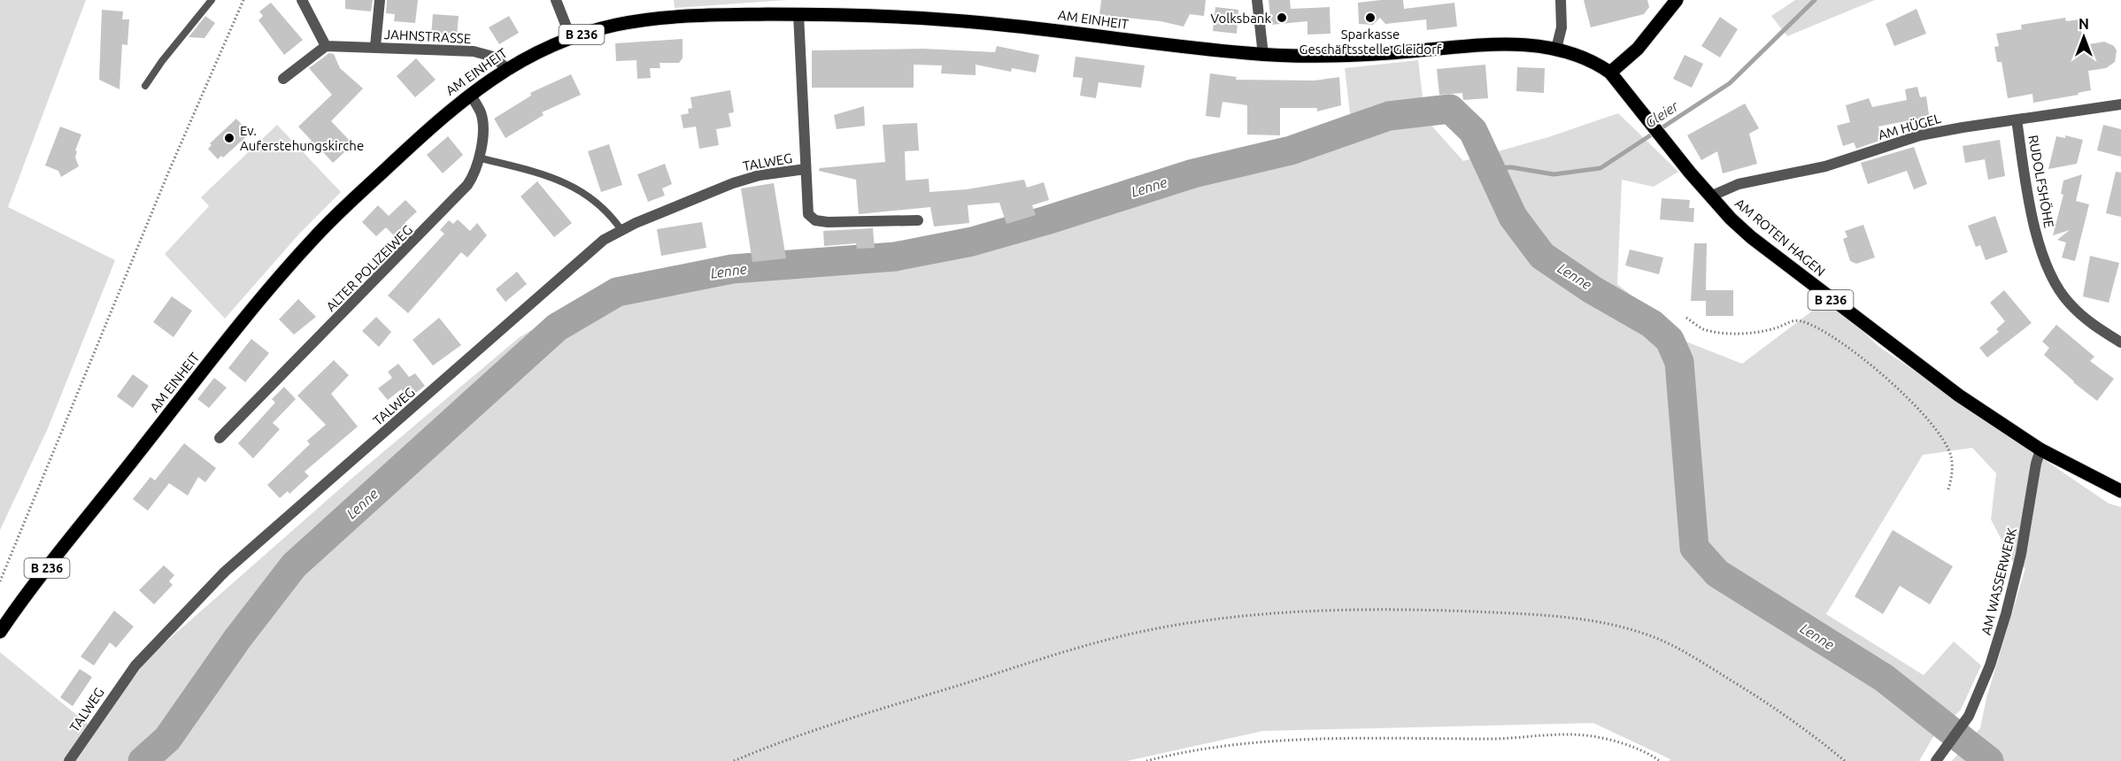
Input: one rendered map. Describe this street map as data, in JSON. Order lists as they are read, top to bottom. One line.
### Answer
{"streets":{"main road":["AM EINHEIT","B 236","AM ROTEN HAGEN"],"street":["JAHNSTRASSE","AM HÜGEL","TALWEG","RUDOLFSHÖHE","ALTER POLIZEIWEG","AM WASSERWERK"]},"crossings":[["AM EINHEIT","JAHNSTRASSE"],["AM EINHEIT","TALWEG"],["AM EINHEIT","AM ROTEN HAGEN"],["AM EINHEIT","ALTER POLIZEIWEG"],["B 236","AM ROTEN HAGEN"],["B 236","AM WASSERWERK"],["AM HÜGEL","RUDOLFSHÖHE"],["AM HÜGEL","AM ROTEN HAGEN"],["AM ROTEN HAGEN","AM WASSERWERK"]],"water":["Gleier","Lenne"],"places":["Volksbank","Sparkasse Geschäftsstelle Gleidorf","Ev. Auferstehungskirche"],"north":"top"}
